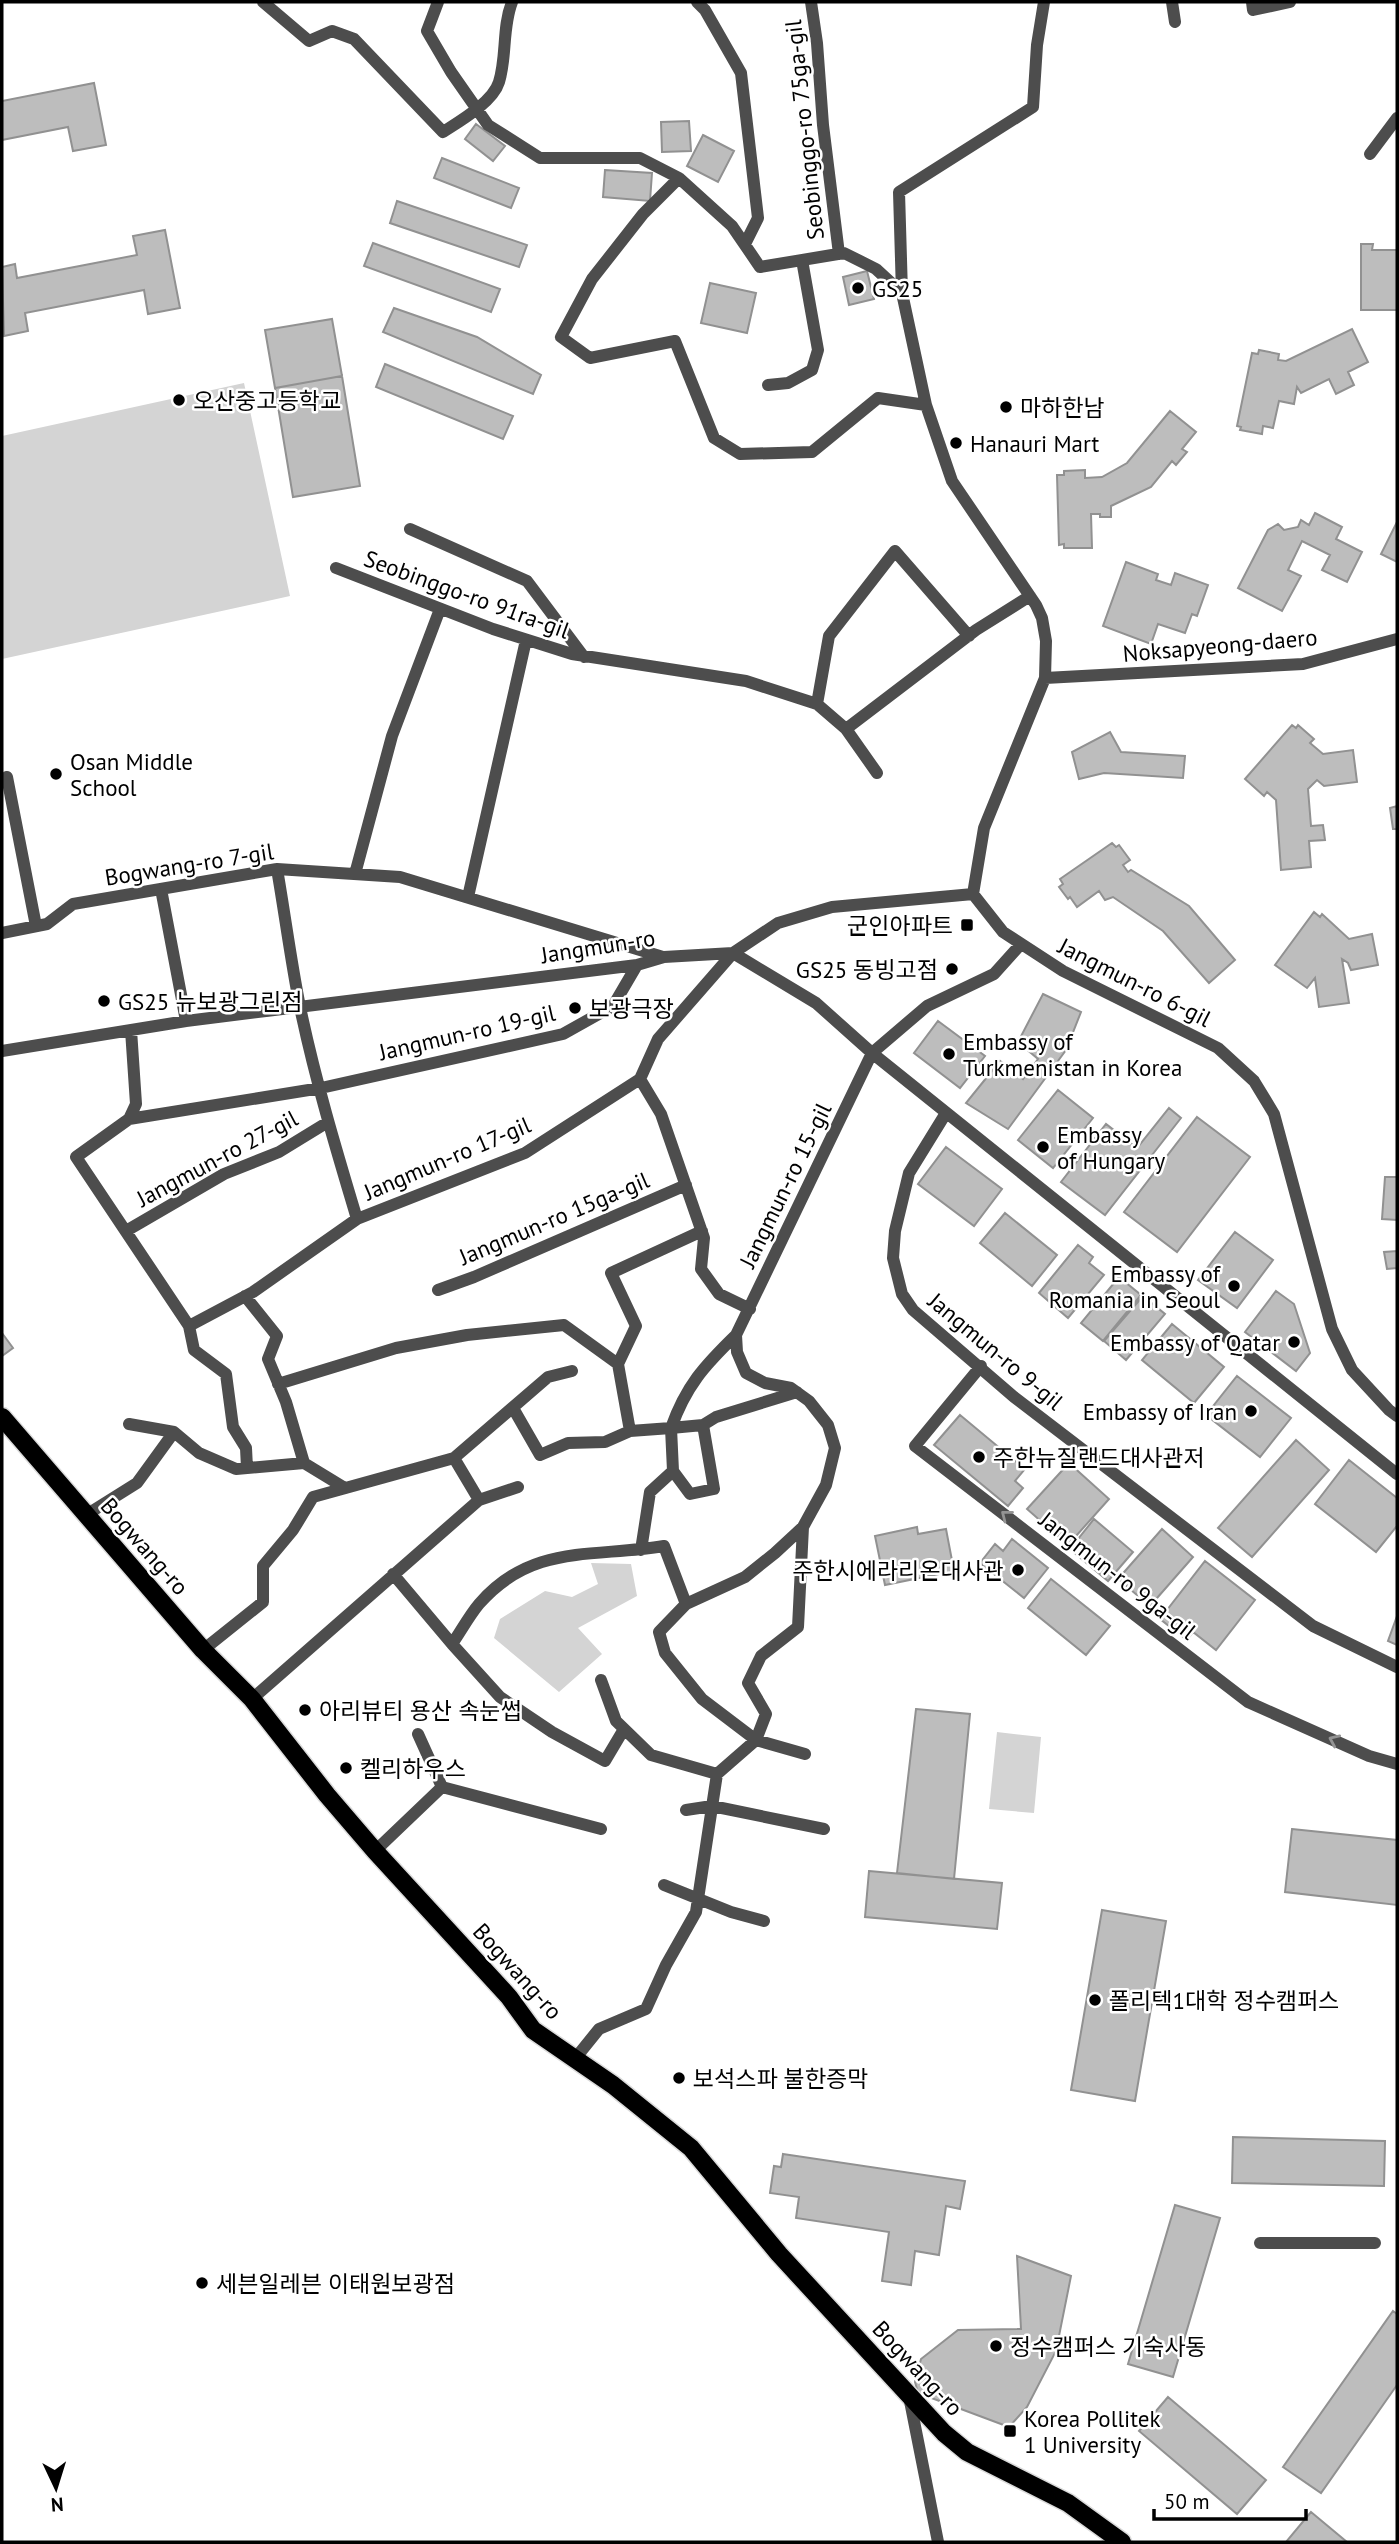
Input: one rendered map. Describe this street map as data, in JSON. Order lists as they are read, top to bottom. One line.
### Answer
{"streets":{"main road":["Bogwang-ro"],"street":["Seobinggo-ro 75ga-gil","Seobinggo-ro 91ra-gil","Noksapyeong-daero","Bogwang-ro 7-gil","Jangmun-ro","Jangmun-ro 6-gil","Jangmun-ro 19-gil","Jangmun-ro 27-gil","Jangmun-ro 17-gil","Jangmun-ro 15-gil","Jangmun-ro 15ga-gil","Jangmun-ro 9-gil","Jangmun-ro 9ga-gil"]},"crossings":[["Bogwang-ro 7-gil","Jangmun-ro"],["Jangmun-ro","Jangmun-ro 19-gil"],["Jangmun-ro 19-gil","Jangmun-ro 27-gil"],["Jangmun-ro 27-gil","Jangmun-ro 17-gil"],["Jangmun-ro 17-gil","Jangmun-ro 15ga-gil"],["Jangmun-ro 15-gil","Jangmun-ro 15ga-gil"],["Jangmun-ro 9-gil","Jangmun-ro 9ga-gil"]],"one_way":["Jangmun-ro 9ga-gil"],"places":{"other":["GS25","오산중고등학교","마하한남","Hanauri Mart","Osan Middle School","GS25 동빙고점","GS25 뉴보광그린점","보광극장","Embassy of Turkmenistan in Korea","Embassy of Hungary","Embassy of Romania in Seoul","Embassy of Qatar","Embassy of Iran","주한뉴질랜드대사관저","주한시에라리온대사관","아리뷰티 용산 속눈썹","켈리하우스","폴리텍1대학 정수캠퍼스","보석스파 불한증막","세븐일레븐 이태원보광점","정수캠퍼스 기숙사동"],"transit":["군인아파트","Korea Pollitek 1 University"]},"scale_bar":"50 m","north":"bottom"}
